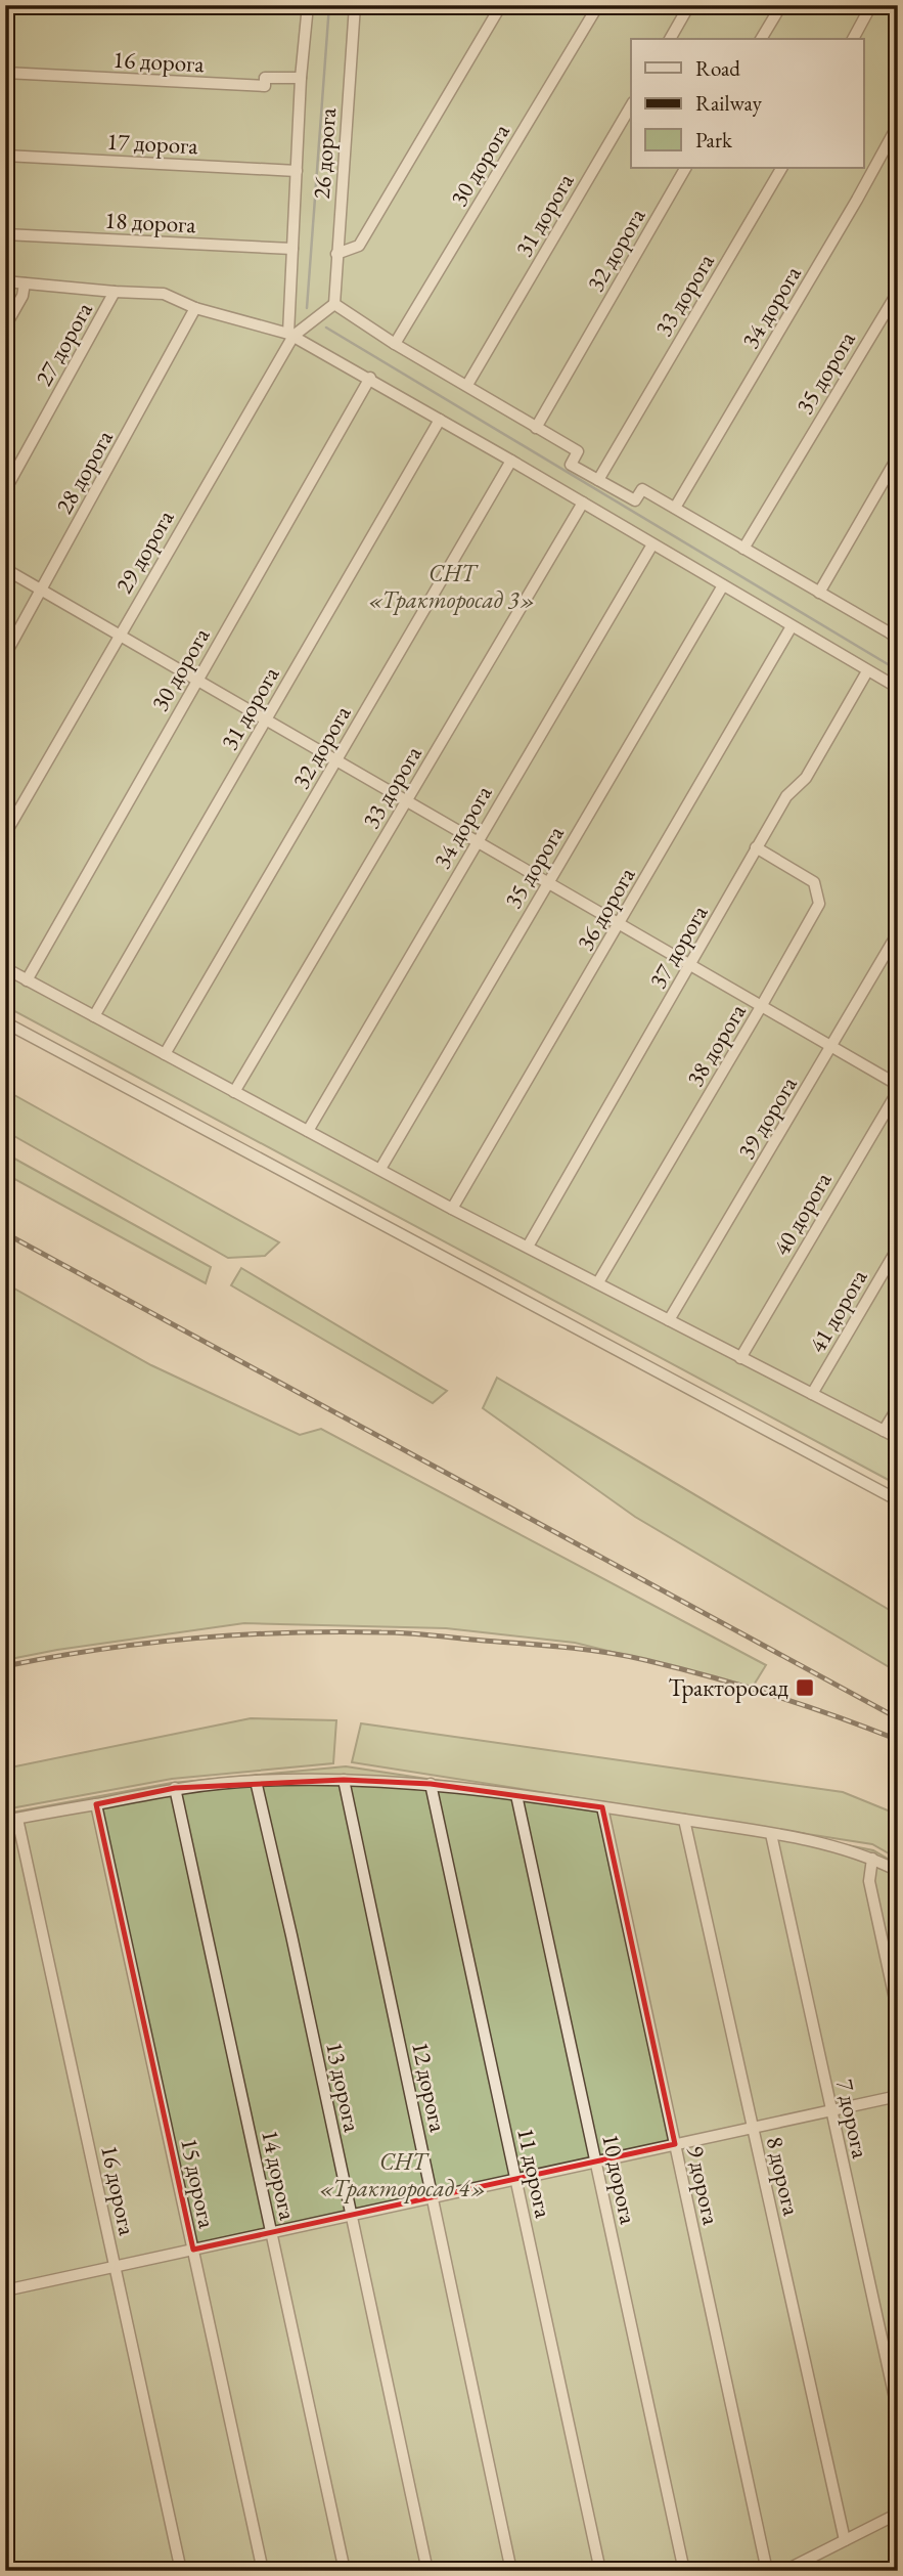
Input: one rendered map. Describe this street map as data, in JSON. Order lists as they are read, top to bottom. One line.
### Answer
{"streets":{"street":["16 дорога","17 дорога","26 дорога","30 дорога","31 дорога","18 дорога","32 дорога","33 дорога","34 дорога","27 дорога","35 дорога","28 дорога","29 дорога","36 дорога","37 дорога","38 дорога","39 дорога","40 дорога","41 дорога","13 дорога","12 дорога","7 дорога","11 дорога","14 дорога","8 дорога","10 дорога","15 дорога","9 дорога"]},"crossings":[["26 дорога","29 дорога"],["37 дорога","38 дорога"]],"parks":["СНТ «Тракторосад 3»","СНТ «Тракторосад 4»"],"places":{"transit":["Тракторосад"]},"legend":["Road","Railway","Park"]}
